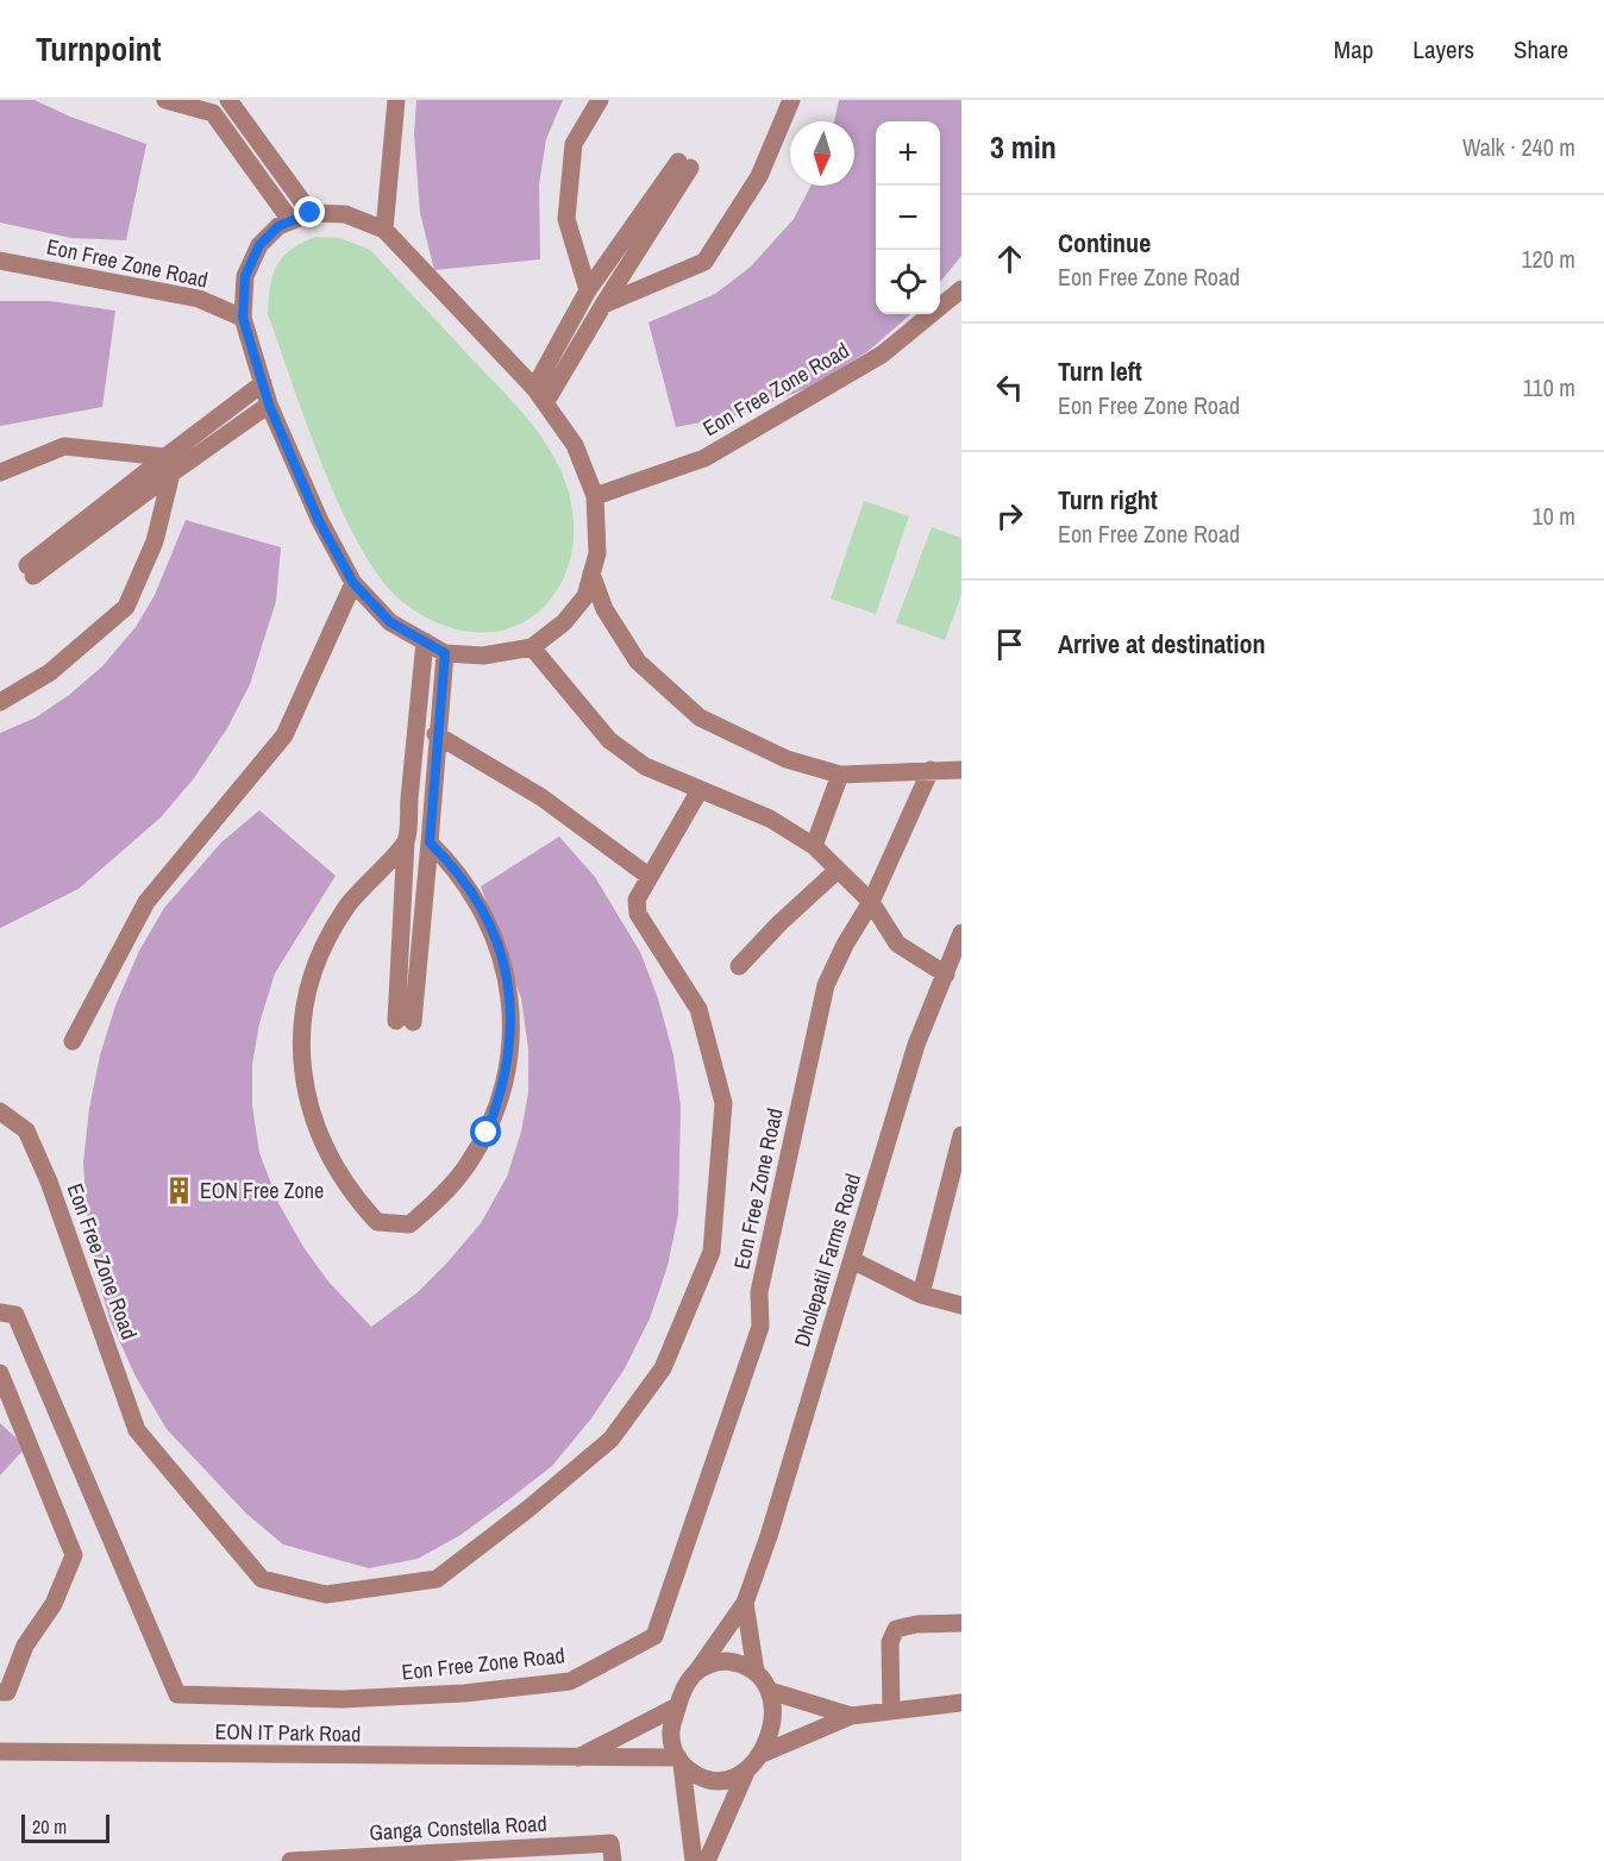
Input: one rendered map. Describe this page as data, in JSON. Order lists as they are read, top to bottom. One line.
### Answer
{"streets":{"street":["Eon Free Zone Road","Dholepatil Farms Road","EON IT Park Road","Ganga Constella Road"]},"crossings":[["Dholepatil Farms Road","EON IT Park Road"]],"places":{"building":["EON Free Zone"]},"scale_bar":"20 m","north":"bottom","page":{"header":"Turnpoint","nav":["Map","Layers","Share"],"heading":["3 min","Walk · 240 m"],"map_buttons":["+","−"],"list":[["Continue","Eon Free Zone Road","120 m"],["Turn left","Eon Free Zone Road","110 m"],["Turn right","Eon Free Zone Road","10 m"],"Arrive at destination"],"scale":"20 m"}}
